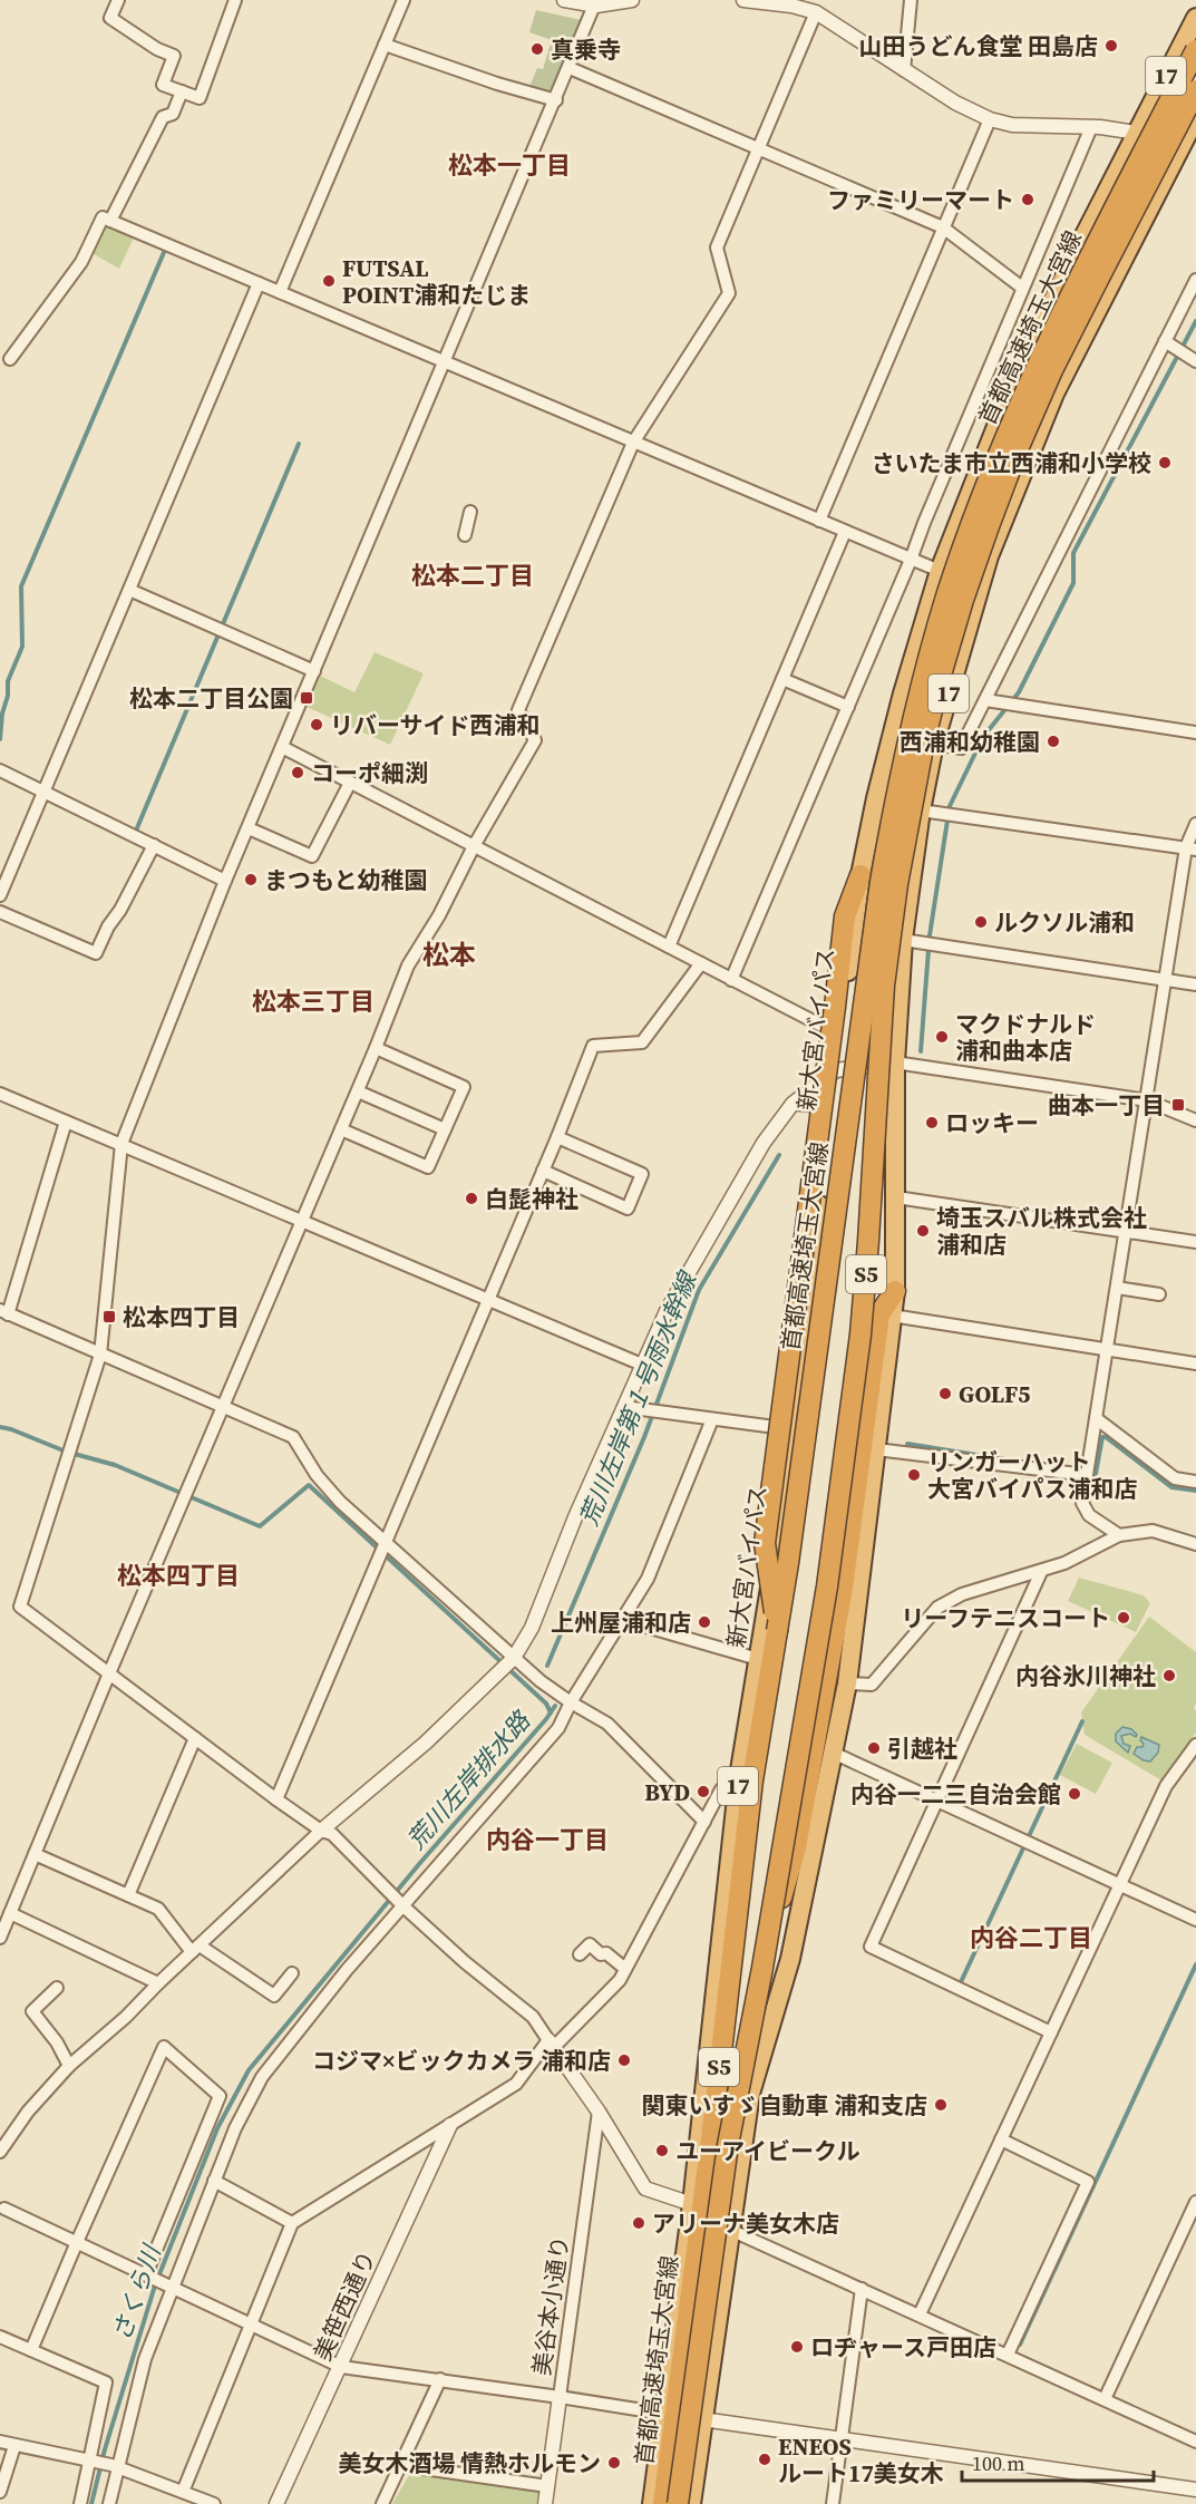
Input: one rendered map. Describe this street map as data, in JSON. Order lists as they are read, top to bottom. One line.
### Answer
{"streets":{"highway":["17","首都高速埼玉大宮線","新大宮バイパス","S5"],"street":["美笹西通り","美谷本小通り"]},"crossings":[["17","首都高速埼玉大宮線"],["首都高速埼玉大宮線","S5"],["新大宮バイパス","S5"]],"districts":["松本一丁目","松本二丁目","松本","松本三丁目","松本四丁目","内谷一丁目","内谷二丁目"],"water":["荒川左岸第１号雨水幹線","荒川左岸排水路","さくら川"],"places":{"other":["山田うどん食堂 田島店","真乗寺","ファミリーマート","FUTSAL POINT浦和たじま","さいたま市立西浦和小学校","リバーサイド西浦和","西浦和幼稚園","コーポ細渕","まつもと幼稚園","ルクソル浦和","マクドナルド 浦和曲本店","ロッキー","白髭神社","埼玉スバル株式会社 浦和店","GOLF5","リンガーハット 大宮バイパス浦和店","リーフテニスコート","上州屋浦和店","内谷氷川神社","引越社","BYD","内谷一二三自治会館","コジマ×ビックカメラ 浦和店","関東いすゞ自動車 浦和支店","ユーアイビークル","アリーナ美女木店","ロヂャース戸田店","ENEOS ルート17美女木","美女木酒場 情熱ホルモン"],"transit":["松本二丁目公園","曲本一丁目","松本四丁目"]},"scale_bar":"100 m"}
